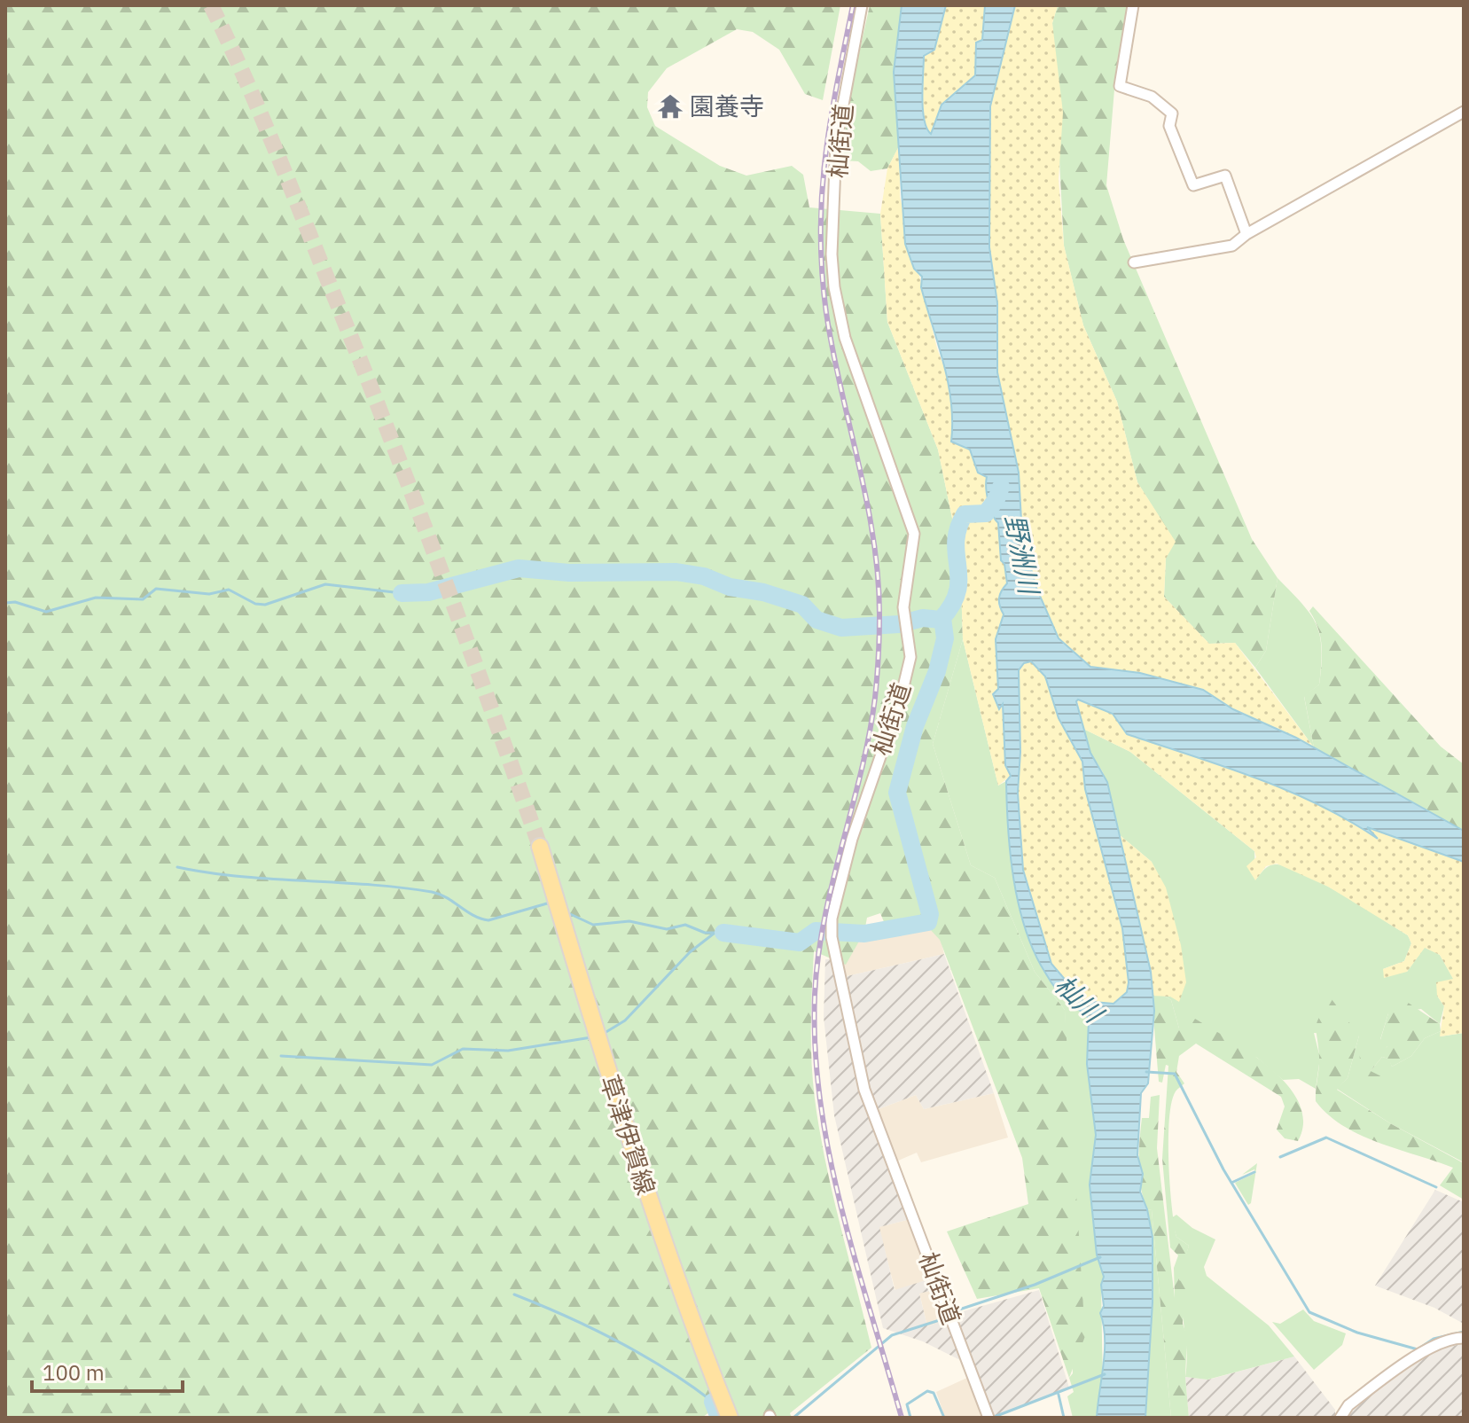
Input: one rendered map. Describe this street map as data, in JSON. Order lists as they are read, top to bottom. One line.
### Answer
{"streets":{"main road":["草津伊賀線"],"street":["杣街道"]},"water":["野洲川","杣川"],"places":{"temple":["園養寺"]},"scale_bar":"100 m"}
